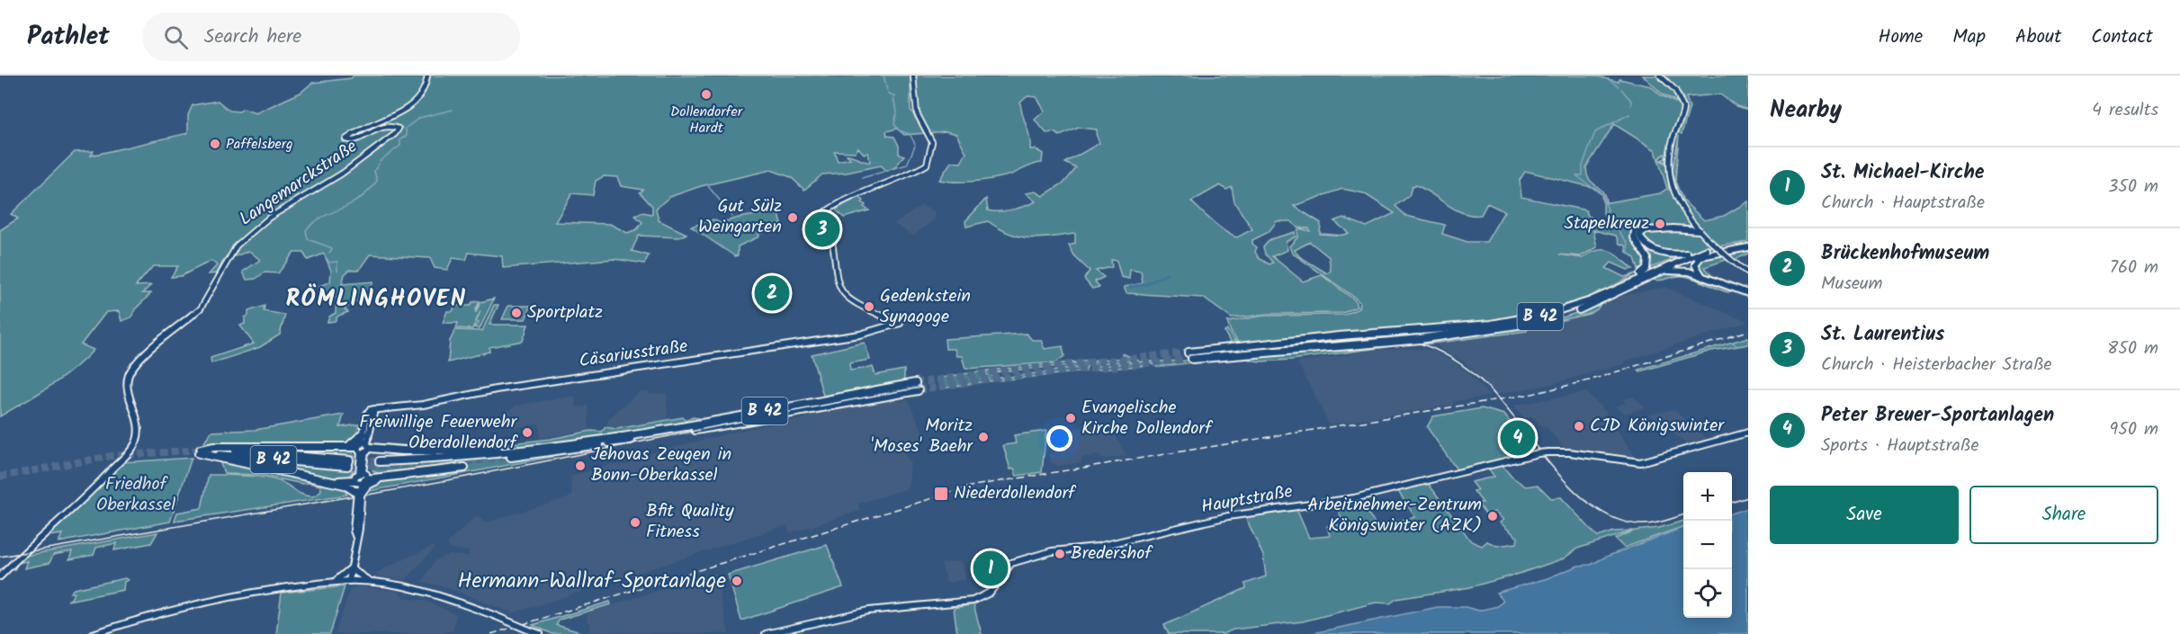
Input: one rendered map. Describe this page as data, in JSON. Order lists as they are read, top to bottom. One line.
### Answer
{"streets":{"highway":["B 42"],"main road":["Langemarckstraße","Cäsariusstraße","Hauptstraße"]},"districts":["RÖMLINGHOVEN"],"parks":["Friedhof Oberkassel"],"places":{"other":["Dollendorfer Hardt","Paffelsberg","Gut Sülz Weingarten","Stapelkreuz","Gedenkstein Synagoge","Sportplatz","Evangelische Kirche Dollendorf","CJD Königswinter","Freiwillige Feuerwehr Oberdollendorf","Moritz 'Moses' Baehr","Jehovas Zeugen in Bonn-Oberkassel","Arbeitnehmer-Zentrum Königswinter (AZK)","Bfit Quality Fitness","Bredershof","Hermann-Wallraf-Sportanlage"],"transit":["Niederdollendorf"]},"page":{"header":"Pathlet","search":"Search here","nav":["Home","Map","About","Contact"],"heading":["Nearby","4 results"],"list":[{"mark":"1","name":"St. Michael-Kirche","note":"Church · Hauptstraße","value":"350 m"},{"mark":"2","name":"Brückenhofmuseum","note":"Museum","value":"760 m"},{"mark":"3","name":"St. Laurentius","note":"Church · Heisterbacher Straße","value":"850 m"},{"mark":"4","name":"Peter Breuer-Sportanlagen","note":"Sports · Hauptstraße","value":"950 m"}],"pins":["3","2","4","1"],"buttons":["Save","Share"],"map_buttons":["+","−"]}}
